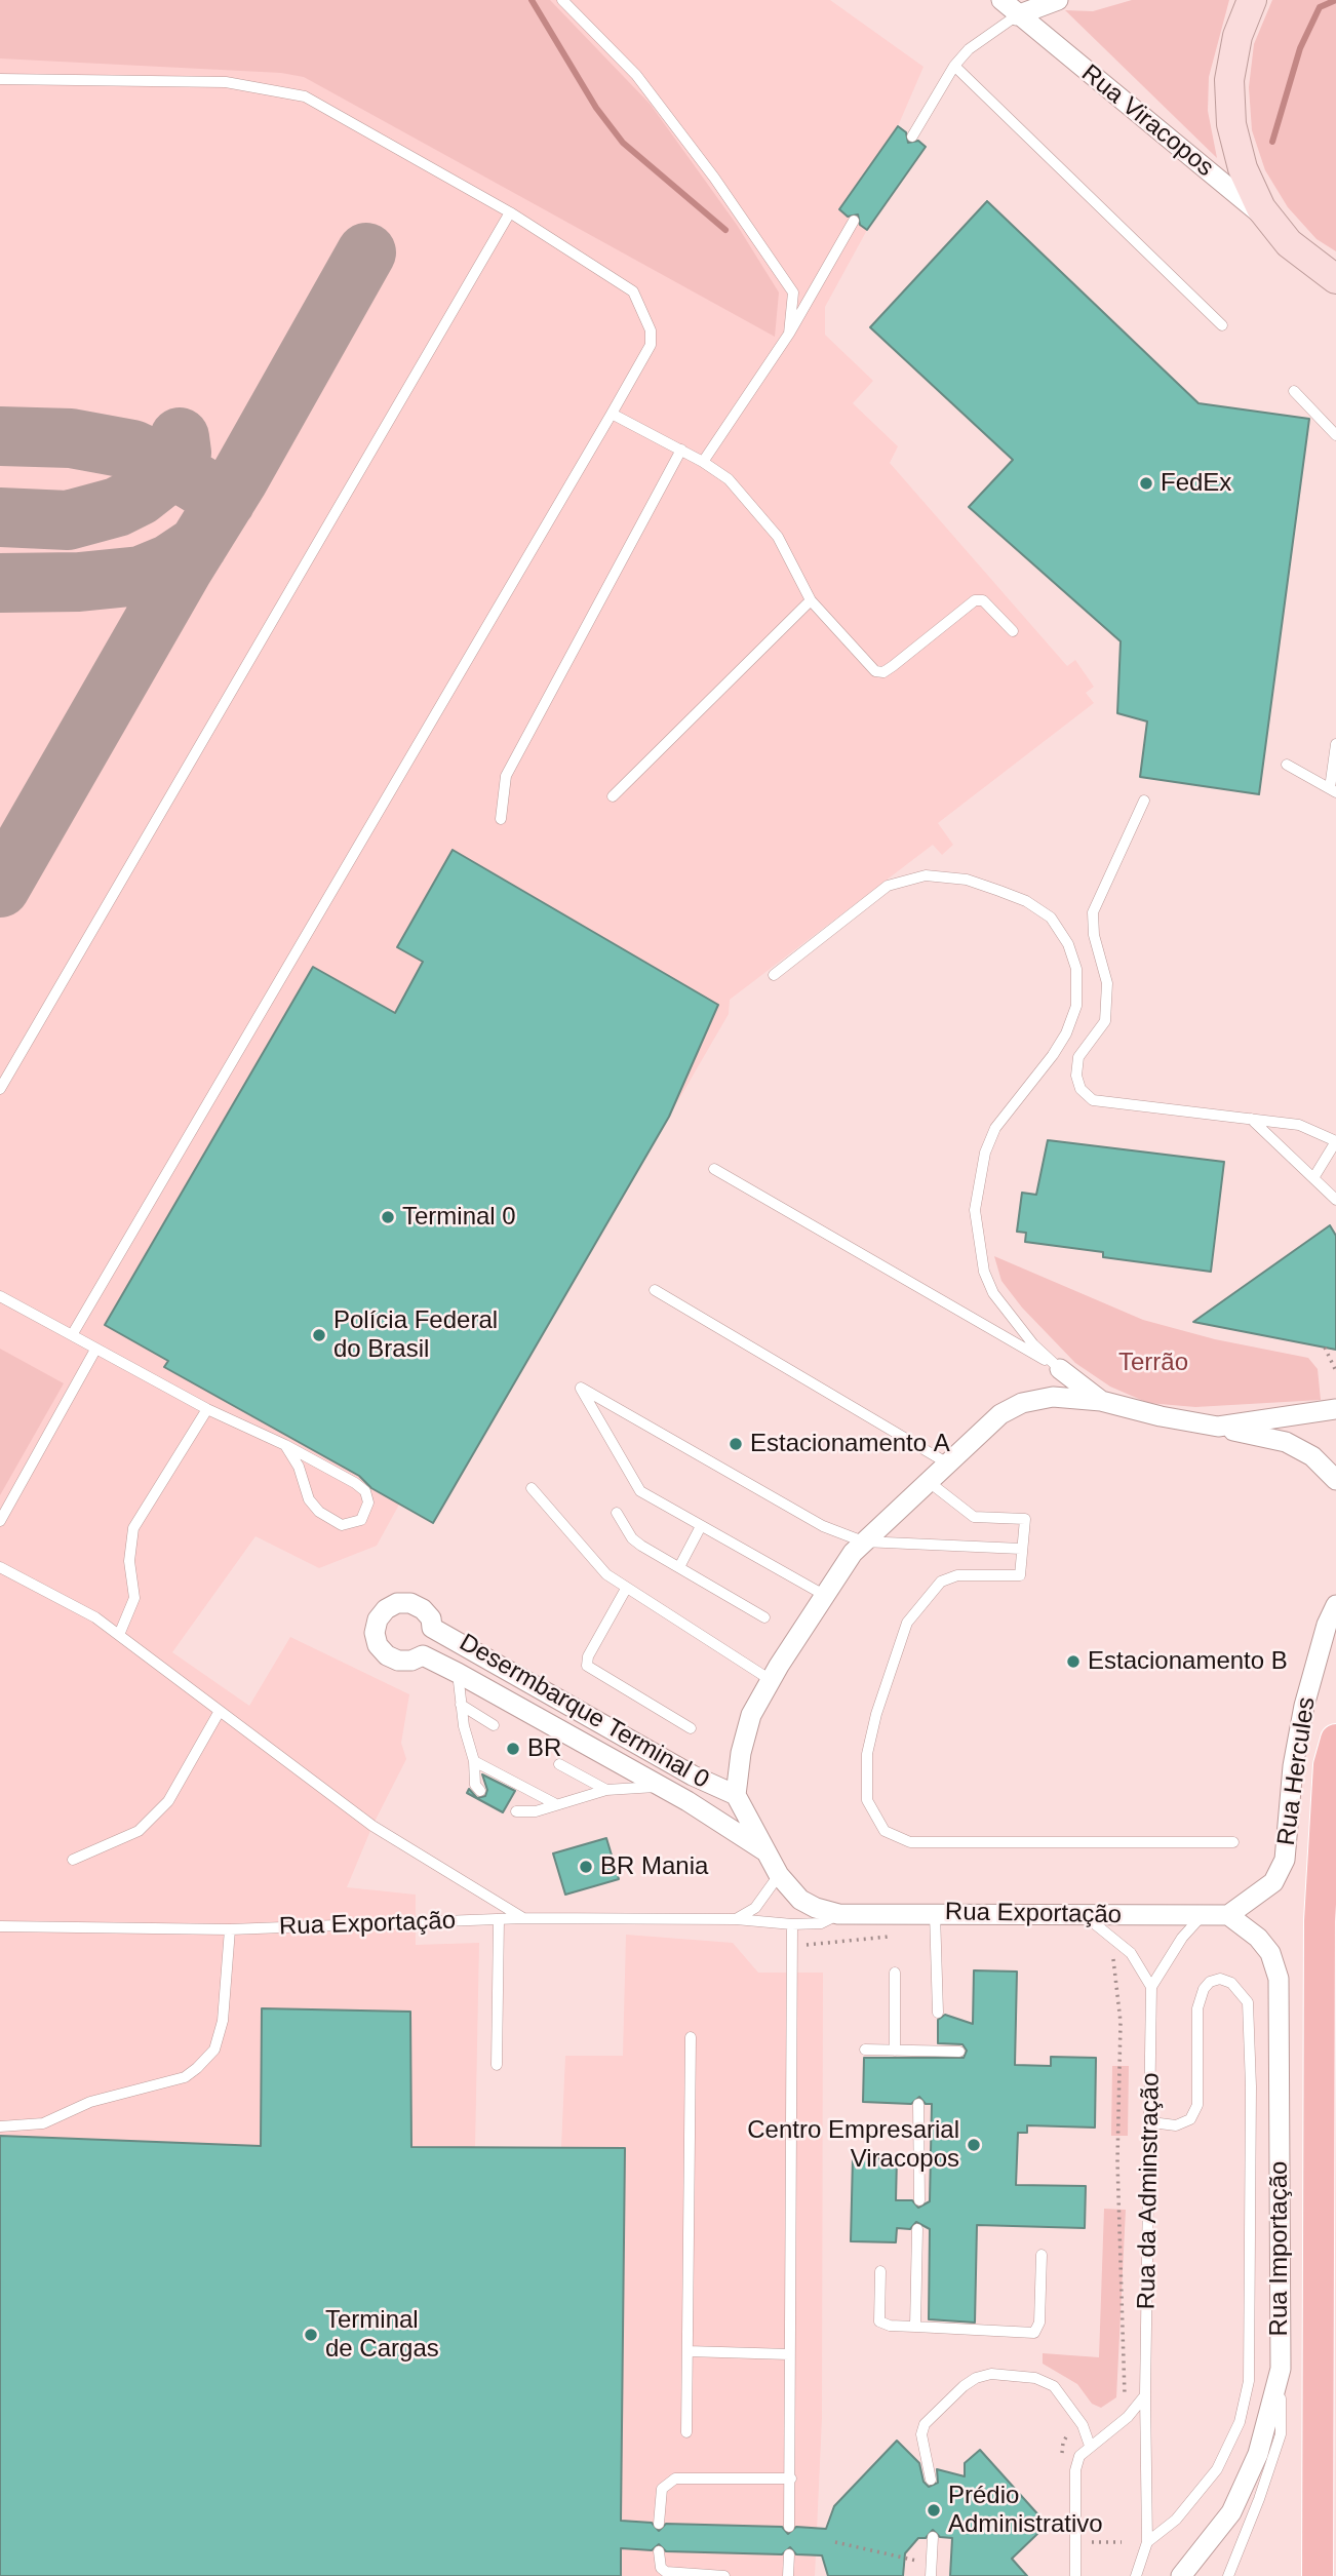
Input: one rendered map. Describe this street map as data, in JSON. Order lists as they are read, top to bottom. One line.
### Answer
{"streets":{"street":["Rua Viracopos","Desermbarque Terminal 0","Rua Hercules","Rua Exportação","Rua Importação"],"lane":["Rua da Adminstração"]},"crossings":[["Rua Hercules","Rua Exportação"],["Rua Hercules","Rua Importação"],["Rua Exportação","Rua Importação"]],"parks":["Terrão"],"places":["FedEx","Terminal 0","Polícia Federal do Brasil","Estacionamento A","Estacionamento B","BR","BR Mania","Centro Empresarial Viracopos","Terminal de Cargas","Prédio Administrativo"]}
